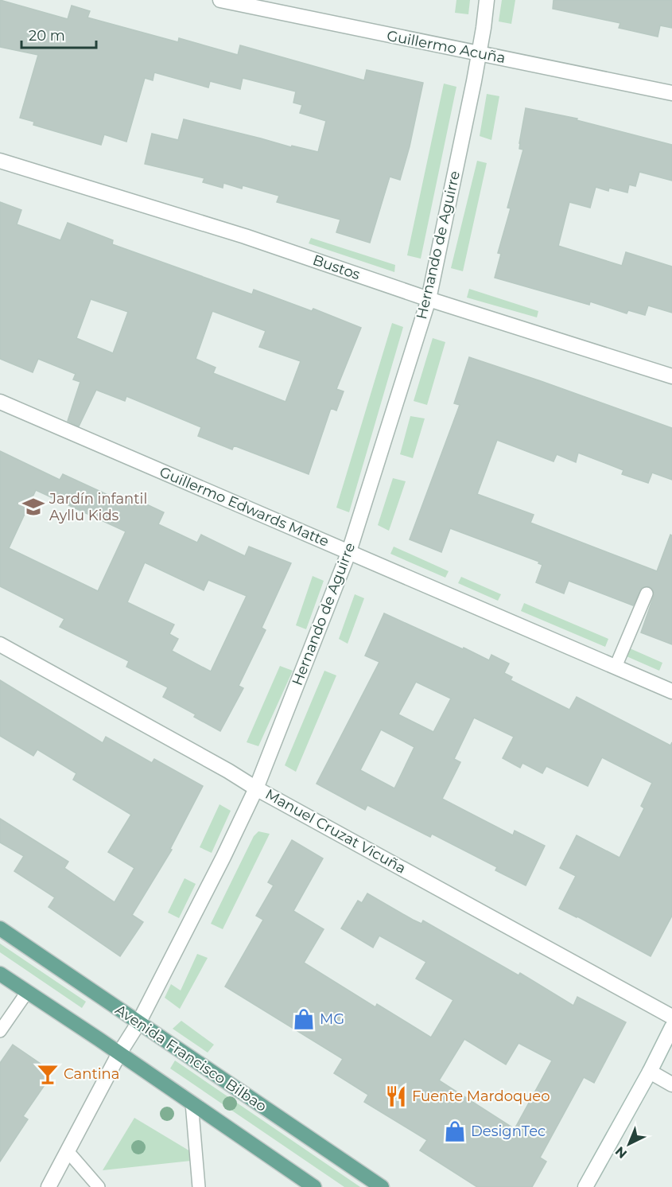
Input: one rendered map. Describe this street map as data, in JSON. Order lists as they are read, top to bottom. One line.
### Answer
{"streets":{"main road":["Avenida Francisco Bilbao"],"street":["Guillermo Acuña","Hernando de Aguirre","Bustos","Guillermo Edwards Matte","Manuel Cruzat Vicuña"]},"crossings":[["Guillermo Acuña","Hernando de Aguirre"],["Hernando de Aguirre","Bustos"],["Hernando de Aguirre","Guillermo Edwards Matte"],["Hernando de Aguirre","Manuel Cruzat Vicuña"],["Hernando de Aguirre","Avenida Francisco Bilbao"]],"places":{"school or university":["Jardín infantil Ayllu Kids"],"shop":["MG","DesignTec"],"bar":["Cantina"],"restaurant":["Fuente Mardoqueo"]},"scale_bar":"20 m","north":"bottom left"}
